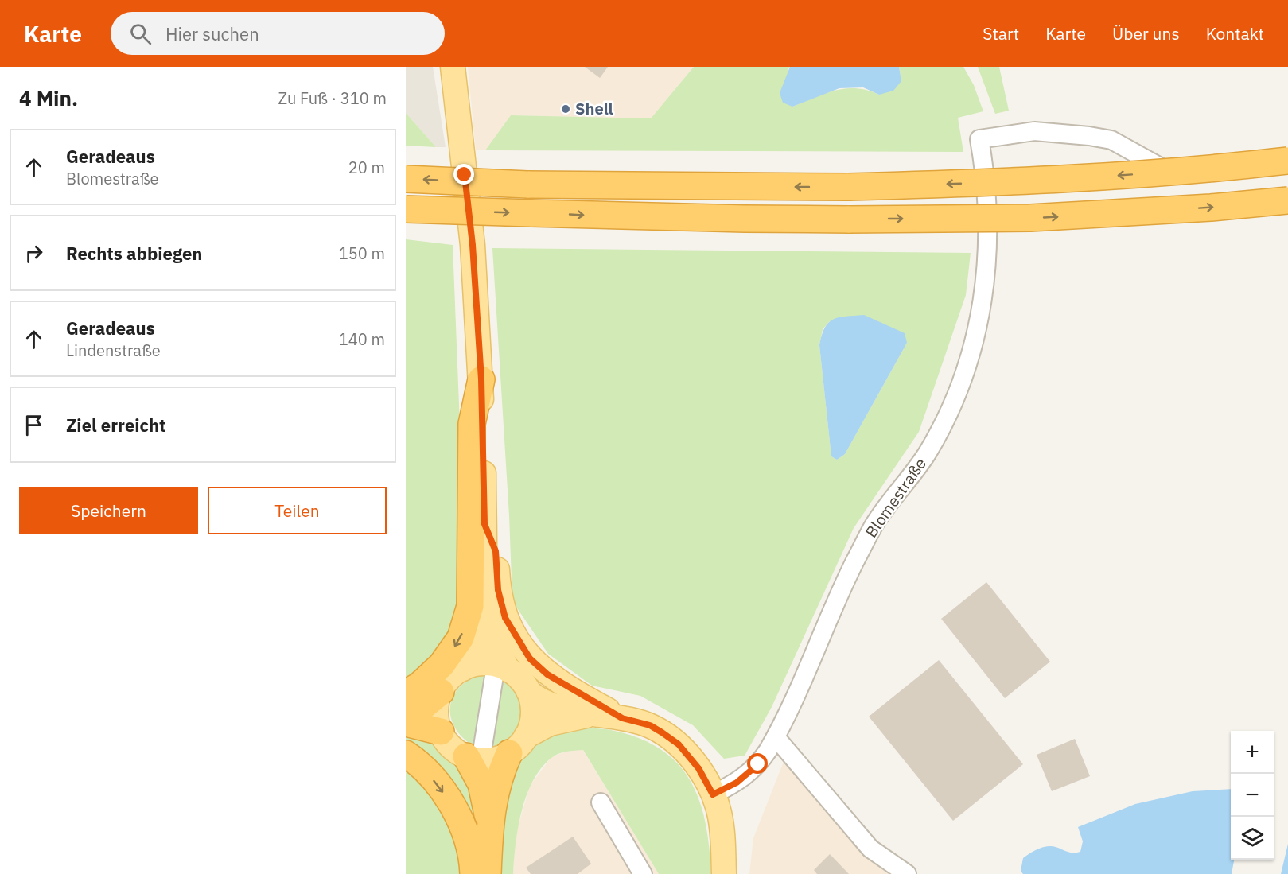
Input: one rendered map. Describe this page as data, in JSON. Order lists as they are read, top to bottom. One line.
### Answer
{"streets":{"street":["Blomestraße"]},"places":["Shell"],"page":{"header":"Karte","search":"Hier suchen","nav":["Start","Karte","Über uns","Kontakt"],"heading":["4 Min.","Zu Fuß · 310 m"],"list":[["Geradeaus","Blomestraße","20 m"],["Rechts abbiegen","150 m"],["Geradeaus","Lindenstraße","140 m"],"Ziel erreicht"],"buttons":["Speichern","Teilen"],"map_buttons":["+","−"]}}
